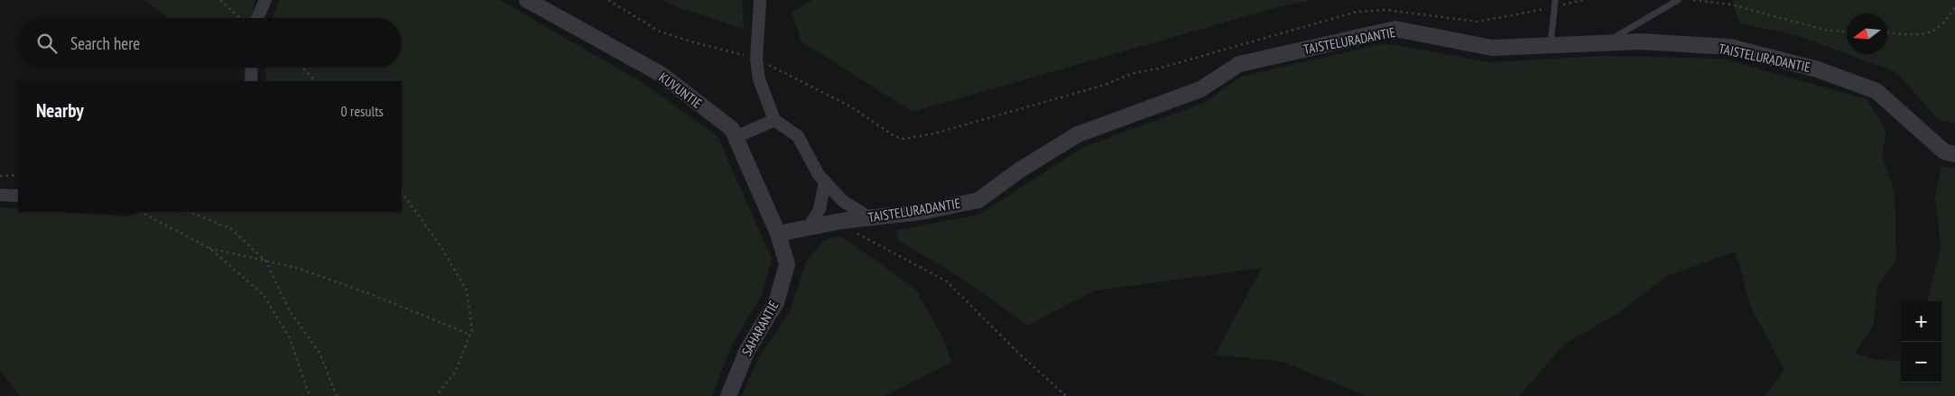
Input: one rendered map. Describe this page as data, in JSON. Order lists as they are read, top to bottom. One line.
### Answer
{"streets":{"street":["TAISTELURADANTIE","KUVUNTIE","SAHARANTIE"]},"crossings":[["TAISTELURADANTIE","KUVUNTIE"],["TAISTELURADANTIE","SAHARANTIE"],["KUVUNTIE","SAHARANTIE"]],"north":"left","page":{"search":"Search here","heading":["Nearby","0 results"],"map_buttons":["+","−"]}}
